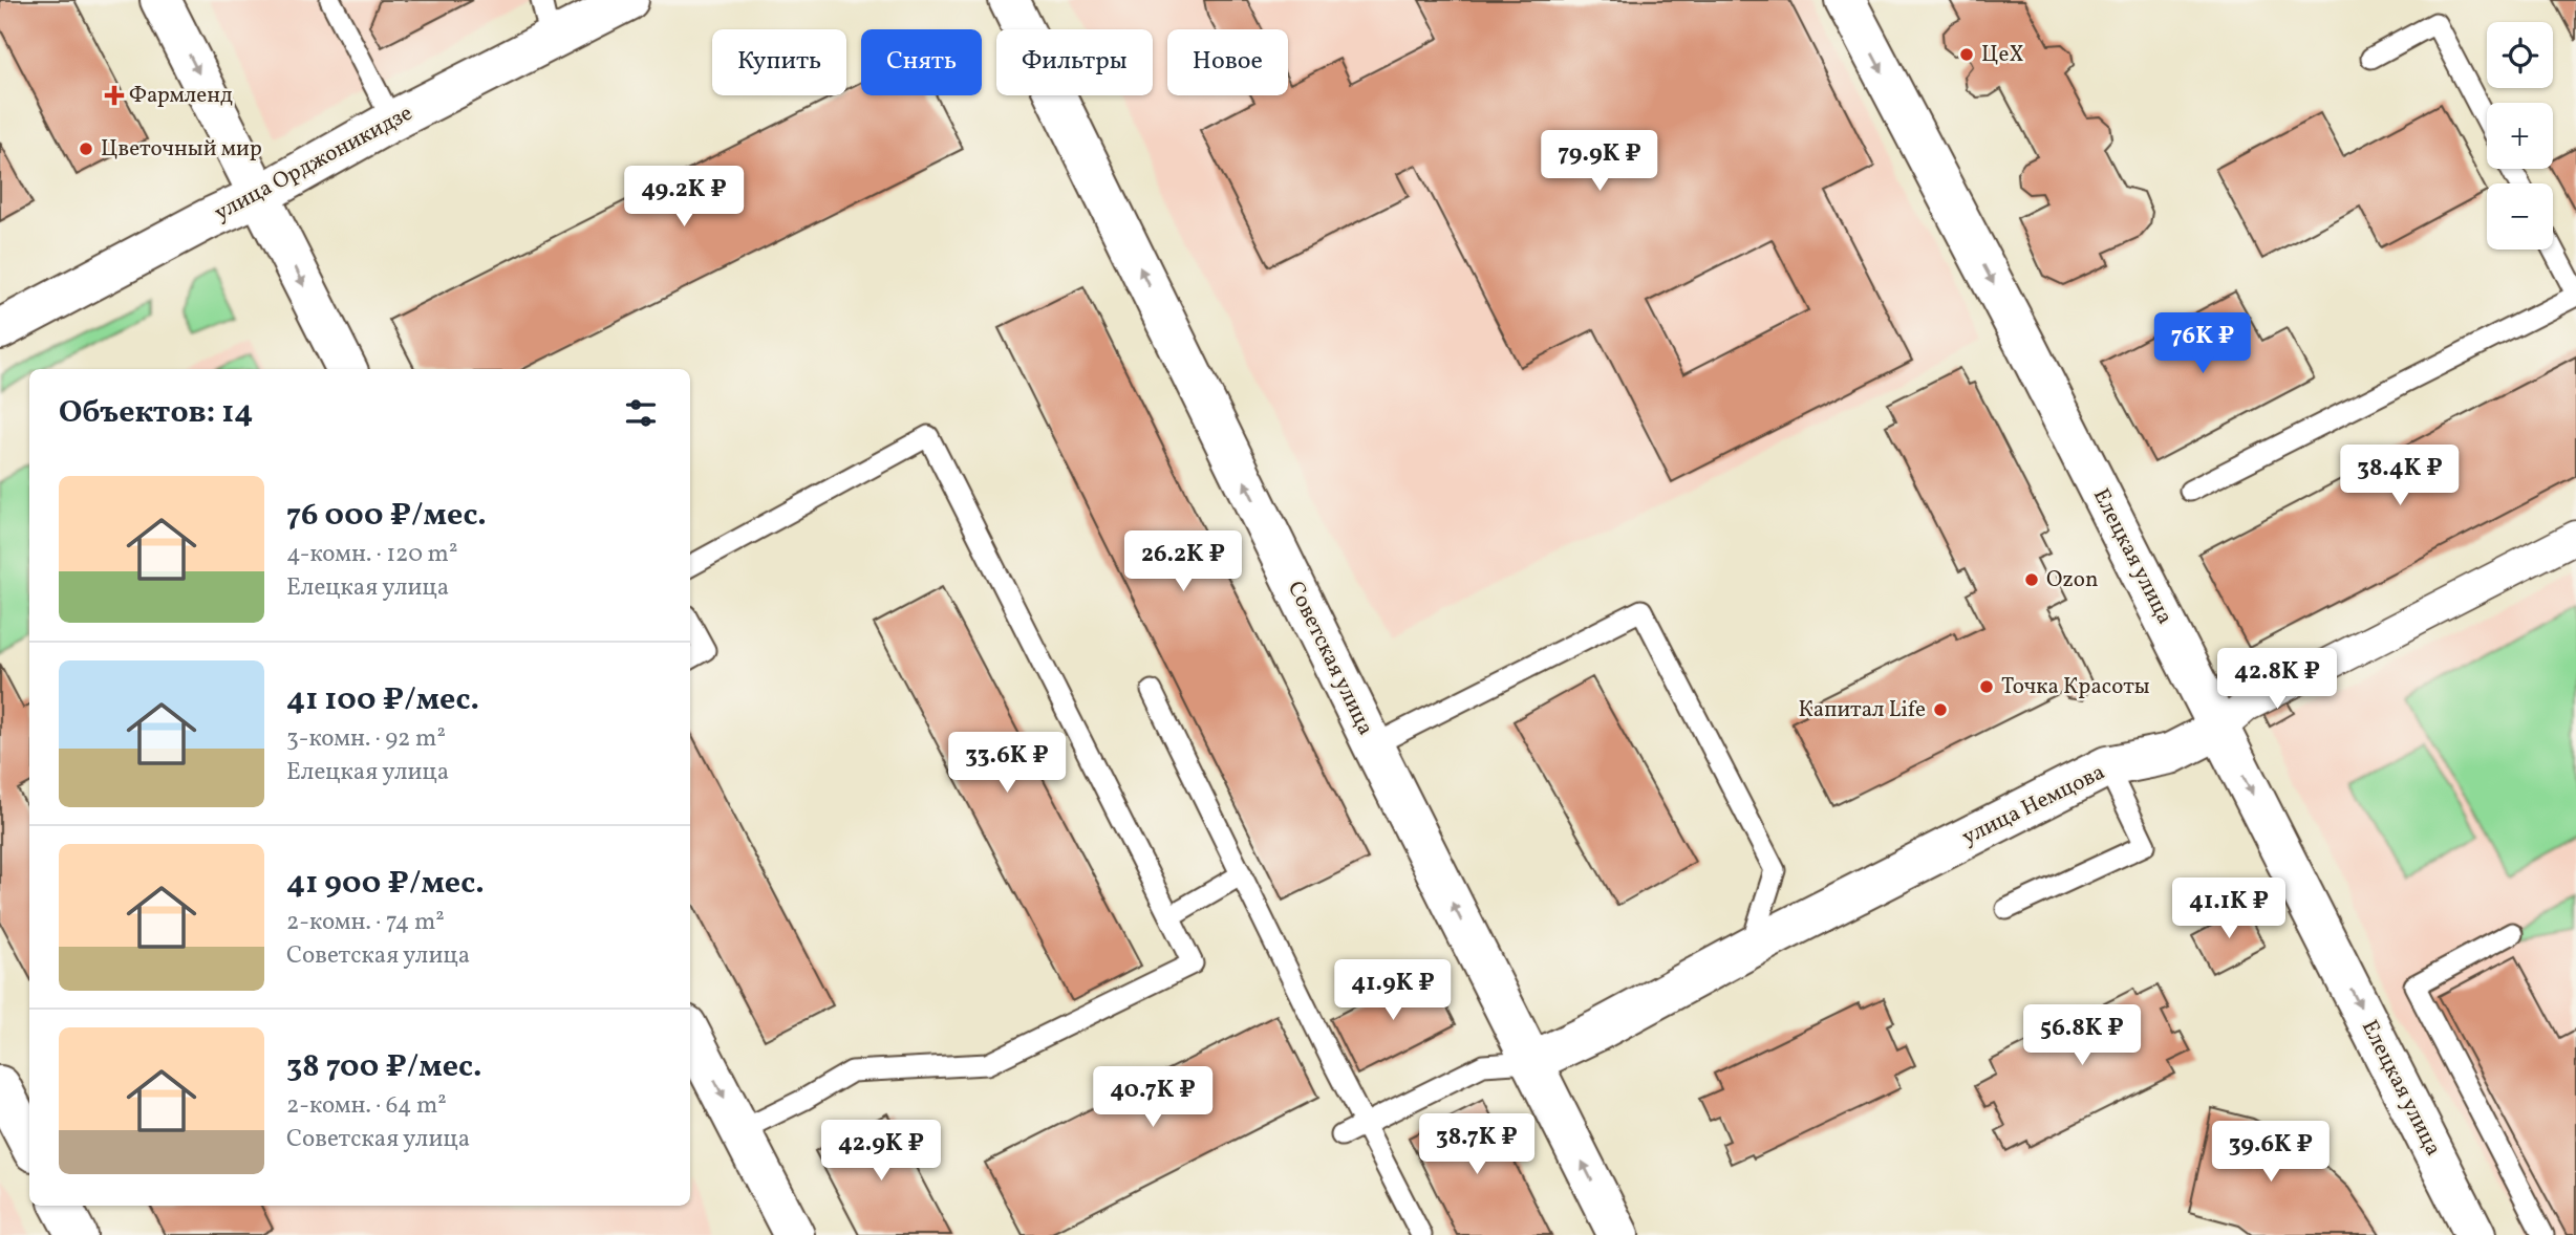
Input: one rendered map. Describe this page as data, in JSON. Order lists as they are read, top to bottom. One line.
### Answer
{"streets":{"street":["улица Орджоникидзе","Елецкая улица","Советская улица","улица Немцова"]},"crossings":[["Елецкая улица","улица Немцова"],["Советская улица","улица Немцова"]],"one_way":["Елецкая улица","Советская улица"],"places":{"other":["ЦеХ","Цветочный мир","Ozon","Точка Красоты","Капитал Life"],"health":["Фармленд"]},"page":{"map_buttons":["+","−"],"chip":["Купить","Снять","Фильтры","Новое"],"price":["79.9K ₽","49.2K ₽","76K ₽","38.4K ₽","26.2K ₽","42.8K ₽","33.6K ₽","41.1K ₽","41.9K ₽","56.8K ₽","40.7K ₽","38.7K ₽","42.9K ₽","39.6K ₽"],"heading":"Объектов: 14","list":[{"name":"76 000 ₽/мес.","note":"4-комн. · 120 m² · Елецкая улица"},{"name":"41 100 ₽/мес.","note":"3-комн. · 92 m² · Елецкая улица"},{"name":"41 900 ₽/мес.","note":"2-комн. · 74 m² · Советская улица"},{"name":"38 700 ₽/мес.","note":"2-комн. · 64 m² · Советская улица"}]}}
